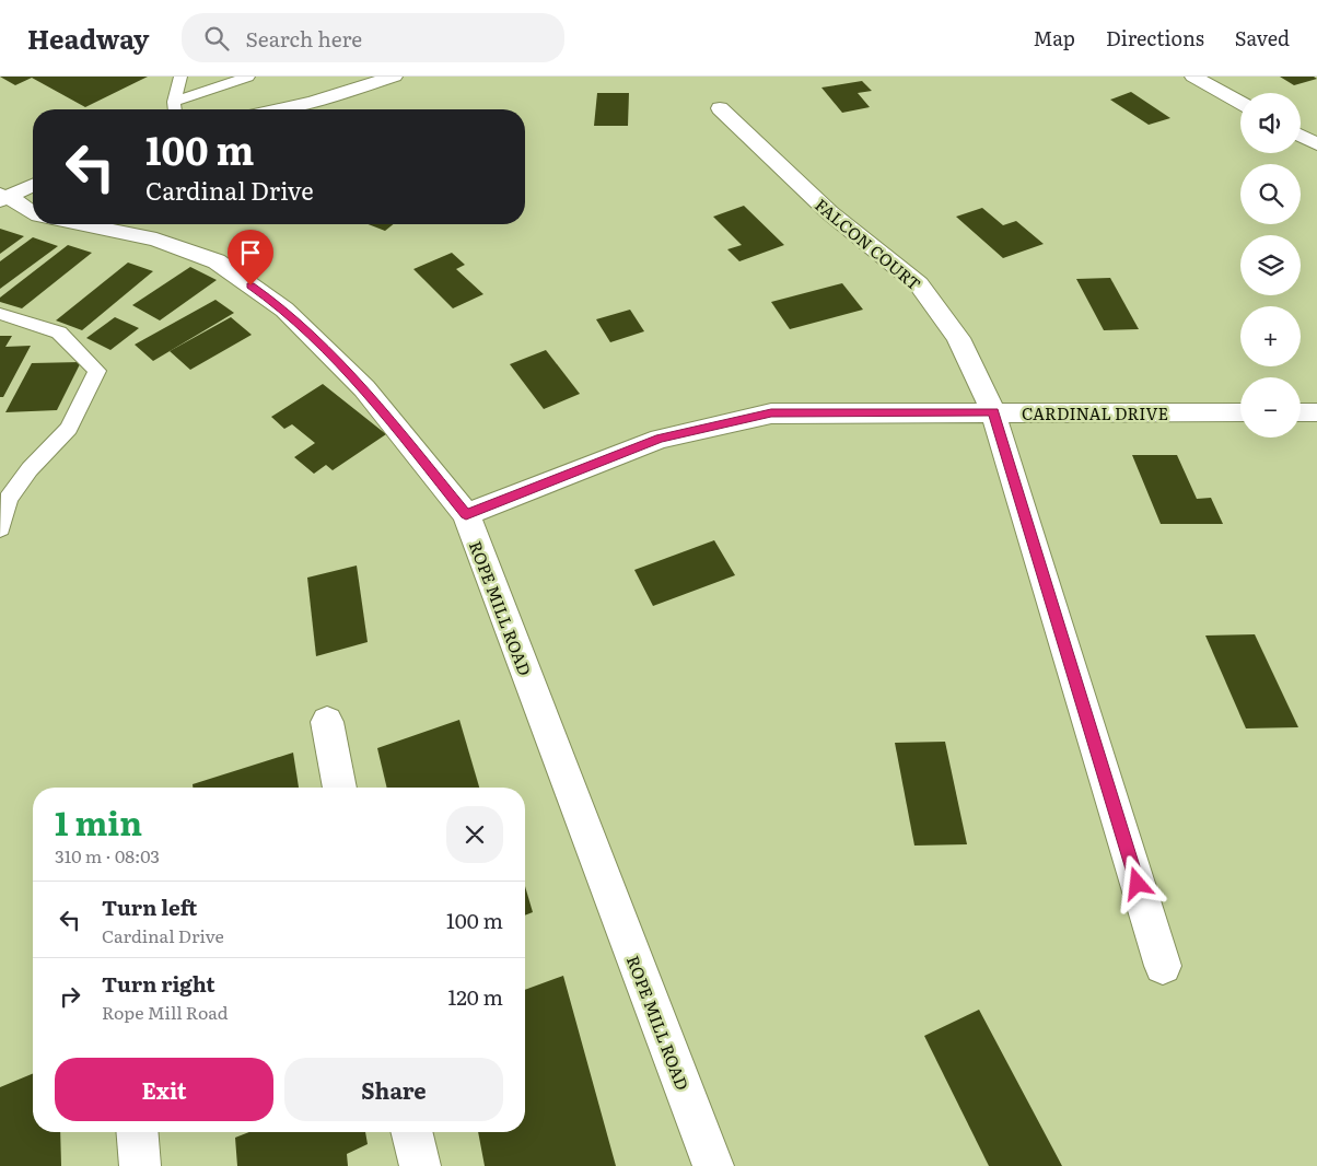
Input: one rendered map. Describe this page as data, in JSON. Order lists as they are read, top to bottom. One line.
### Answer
{"streets":{"street":["FALCON COURT","CARDINAL DRIVE","ROPE MILL ROAD"]},"crossings":[["FALCON COURT","CARDINAL DRIVE"],["CARDINAL DRIVE","ROPE MILL ROAD"]],"page":{"header":"Headway","search":"Search here","nav":["Map","Directions","Saved"],"map_buttons":["+","−"],"turn":["100 m","Cardinal Drive"],"heading":["1 min","310 m · 08:03"],"list":[{"name":"Turn left","note":"Cardinal Drive","value":"100 m"},{"name":"Turn right","note":"Rope Mill Road","value":"120 m"}],"buttons":["Exit","Share"]}}
